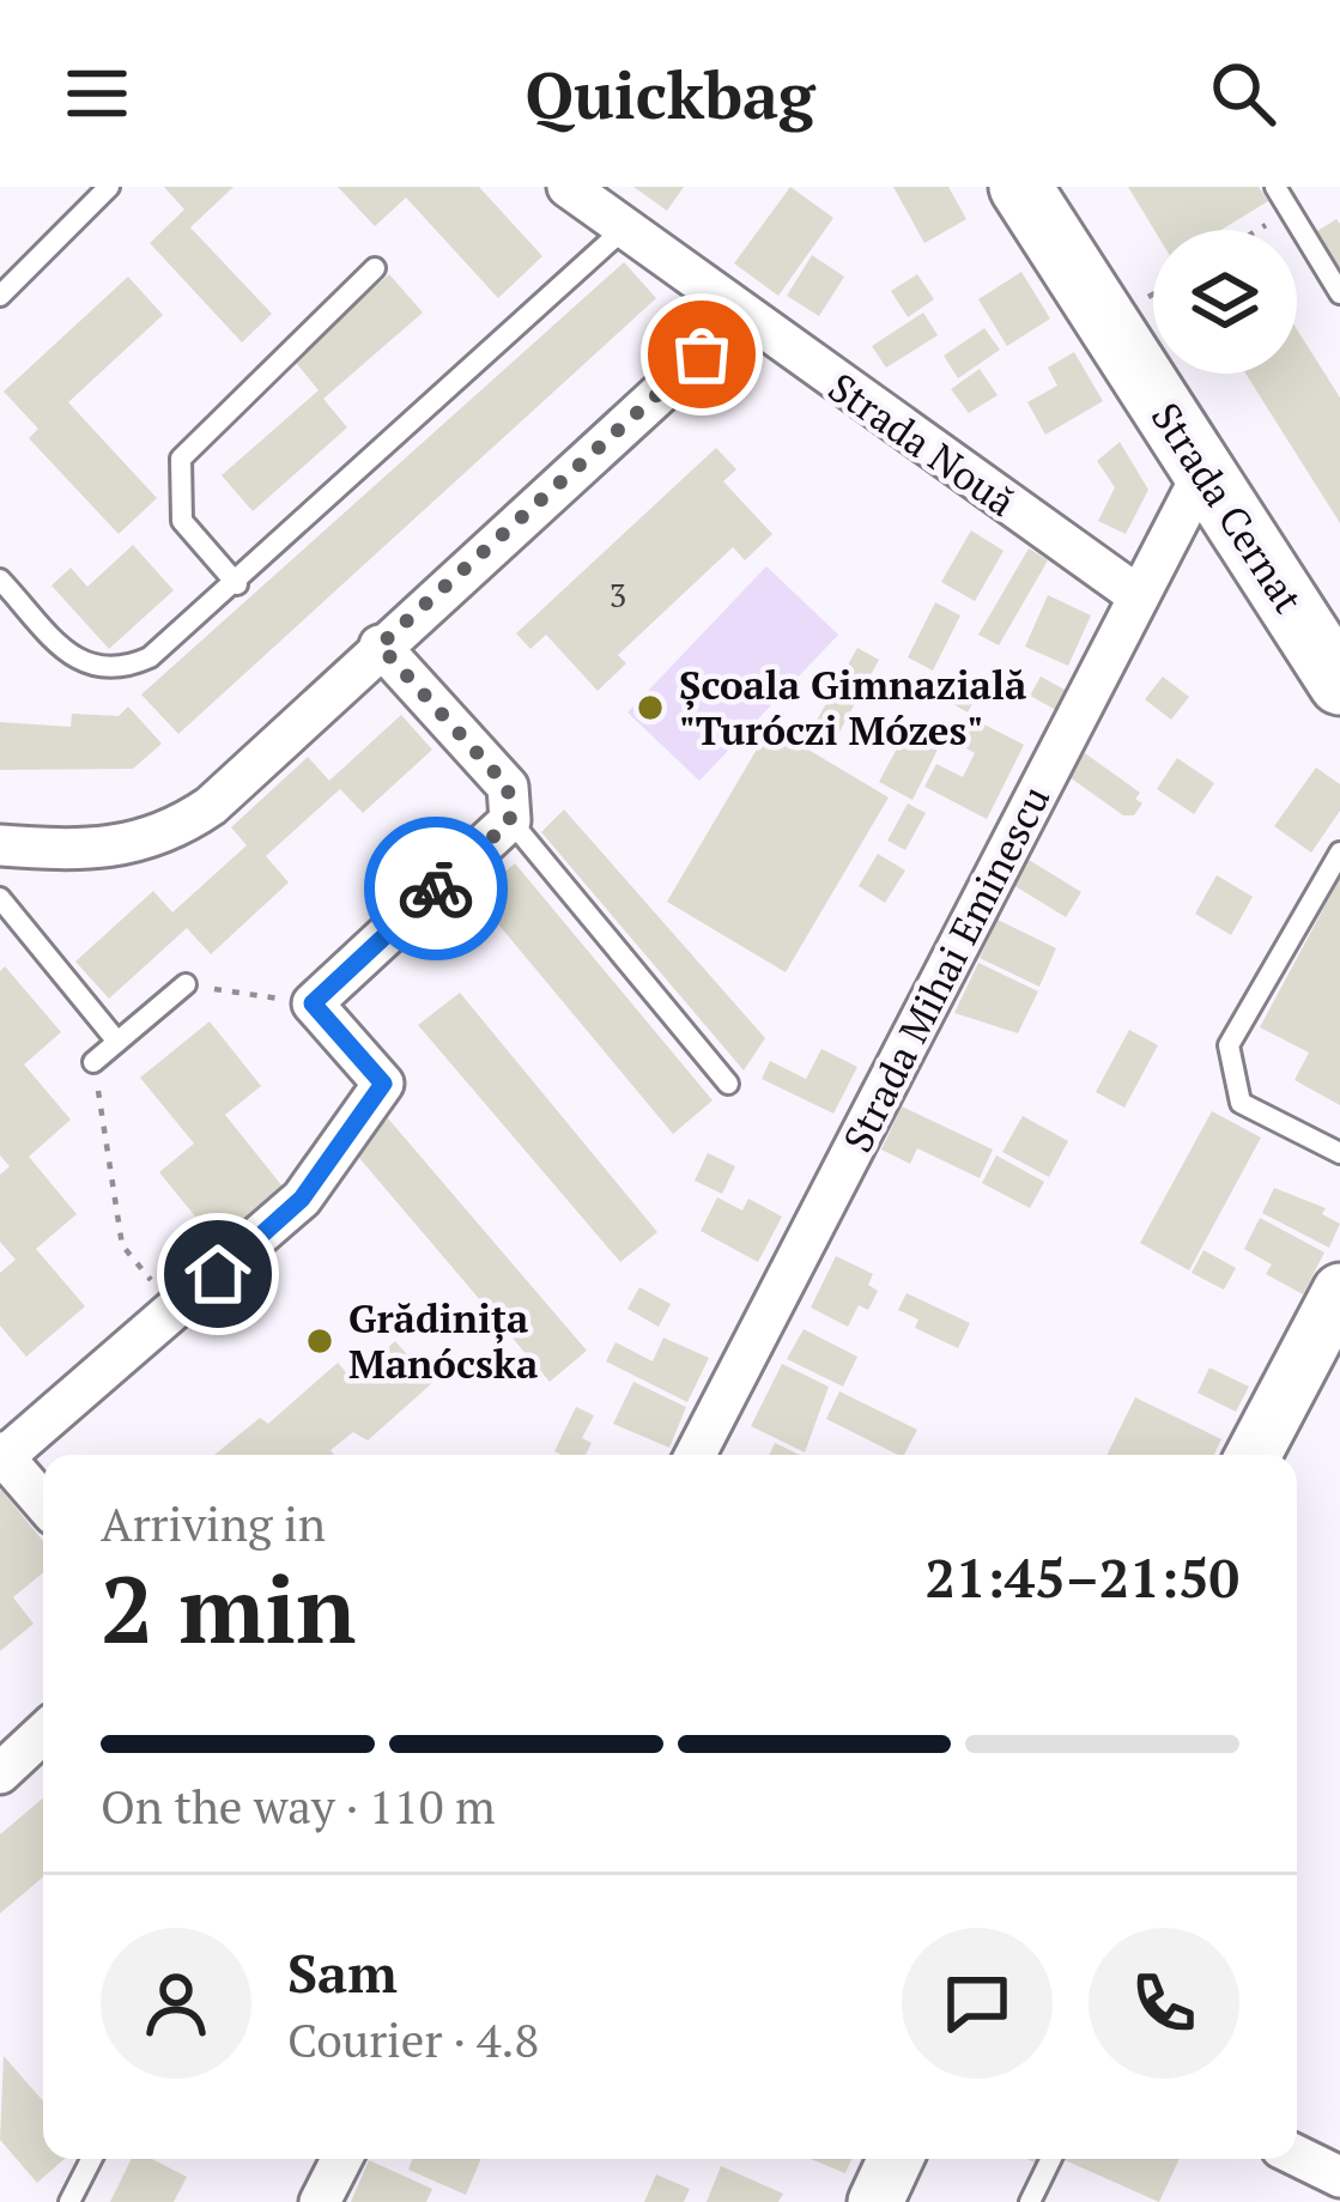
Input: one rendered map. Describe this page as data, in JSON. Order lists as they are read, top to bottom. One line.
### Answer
{"streets":{"main road":["Strada Cernat"],"street":["Strada Nouă","Strada Mihai Eminescu"]},"crossings":[["Strada Nouă","Strada Mihai Eminescu"],["Strada Cernat","Strada Mihai Eminescu"]],"places":["Școala Gimnazială \"Turóczi Mózes\"","Grădinița Manócska"],"house_numbers":["3"],"page":{"header":"Quickbag","heading":["2 min","Arriving in","21:45–21:50"],"panel":["Sam","Courier · 4.8"],"bar":"On the way · 110 m"}}
